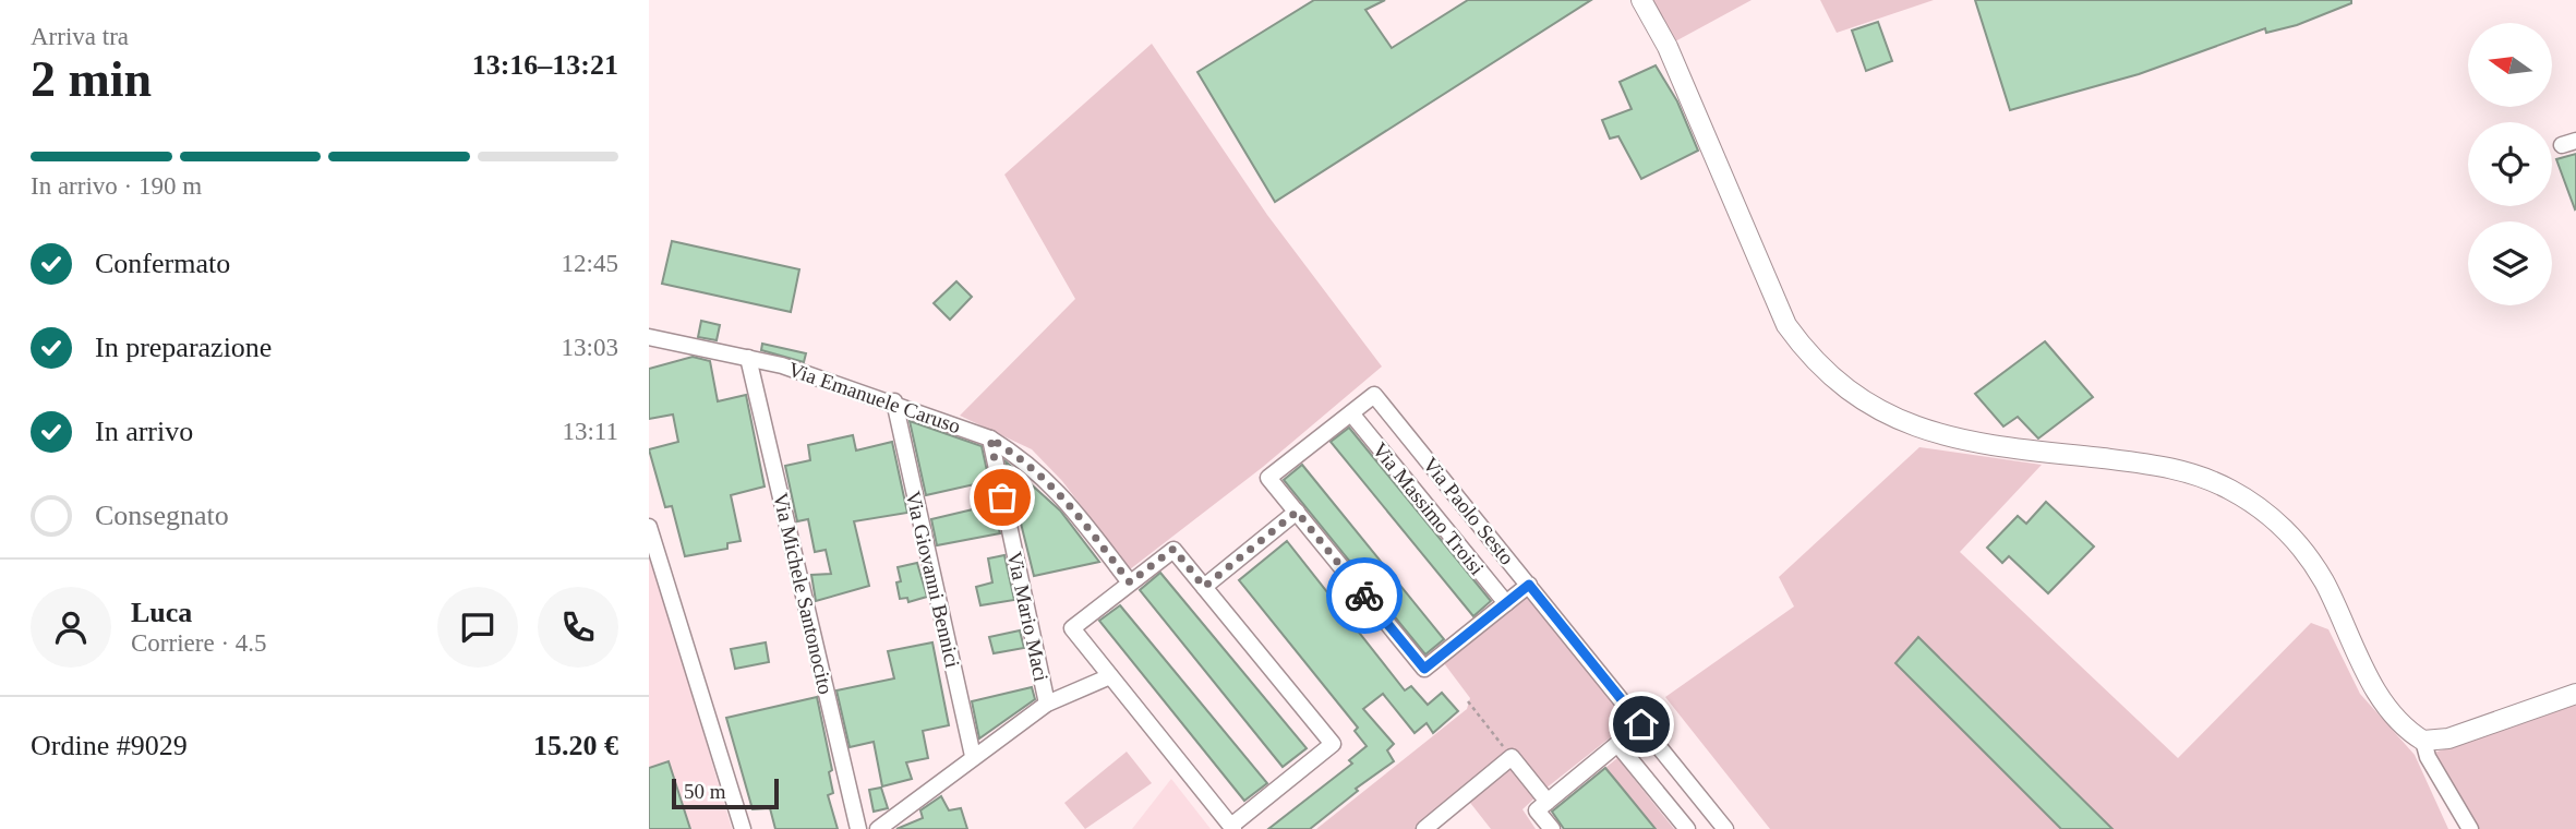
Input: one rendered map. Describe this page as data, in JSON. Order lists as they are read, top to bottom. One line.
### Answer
{"streets":{"street":["Via Emanuele Caruso","Via Massimo Troisi","Via Paolo Sesto","Via Giovanni Bennici","Via Michele Santonocito","Via Mario Maci"]},"crossings":[["Via Emanuele Caruso","Via Giovanni Bennici"],["Via Emanuele Caruso","Via Michele Santonocito"],["Via Emanuele Caruso","Via Mario Maci"],["Via Massimo Troisi","Via Paolo Sesto"]],"scale_bar":"50 m","north":"left","page":{"heading":["2 min","Arriva tra","13:16–13:21"],"panel":["Luca","Corriere · 4.5","Ordine #9029","15.20 €"],"bar":"In arrivo · 190 m","list":[["Confermato","12:45"],["In preparazione","13:03"],["In arrivo","13:11"],"Consegnato"],"scale":"50 m"}}
